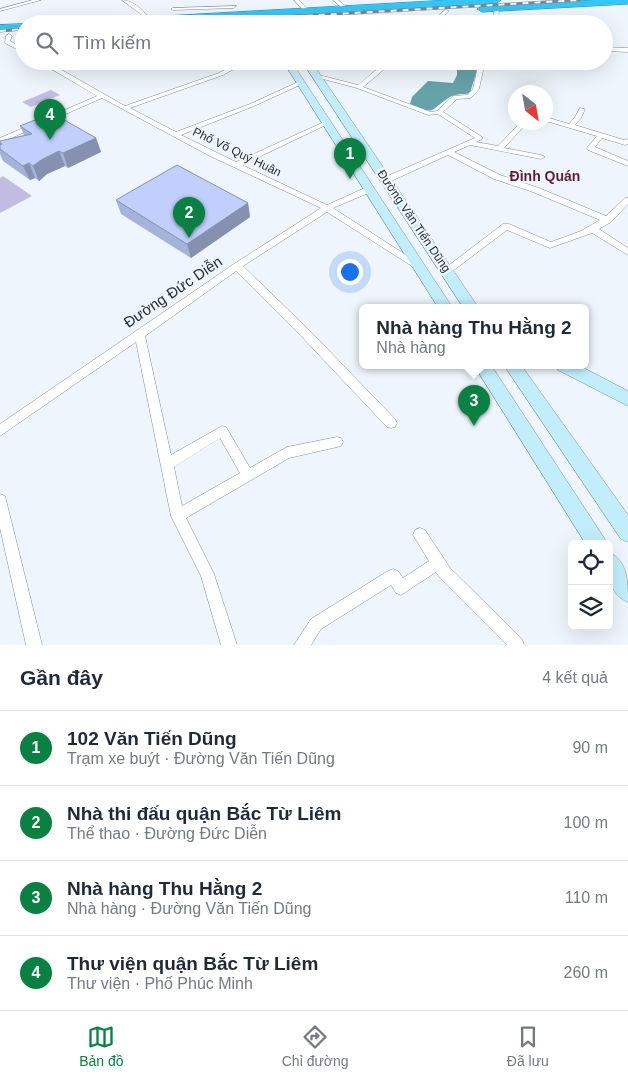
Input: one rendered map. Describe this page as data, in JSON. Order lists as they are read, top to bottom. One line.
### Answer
{"streets":{"main road":["Đường Văn Tiến Dũng"],"street":["Phố Võ Quý Huân","Đường Đức Diễn"]},"crossings":[["Phố Võ Quý Huân","Đường Văn Tiến Dũng"],["Phố Võ Quý Huân","Đường Đức Diễn"],["Đường Văn Tiến Dũng","Đường Đức Diễn"]],"districts":["Đình Quán"],"north":"bottom right","page":{"search":"Tìm kiếm","pins":["4","1","2","3"],"popup":["Nhà hàng Thu Hằng 2","Nhà hàng"],"heading":["Gần đây","4 kết quả"],"list":[{"mark":"1","name":"102 Văn Tiến Dũng","note":"Trạm xe buýt · Đường Văn Tiến Dũng","value":"90 m"},{"mark":"2","name":"Nhà thi đấu quận Bắc Từ Liêm","note":"Thể thao · Đường Đức Diễn","value":"100 m"},{"mark":"3","name":"Nhà hàng Thu Hằng 2","note":"Nhà hàng · Đường Văn Tiến Dũng","value":"110 m"},{"mark":"4","name":"Thư viện quận Bắc Từ Liêm","note":"Thư viện · Phố Phúc Minh","value":"260 m"}],"nav":["Bản đồ","Chỉ đường","Đã lưu"]}}
